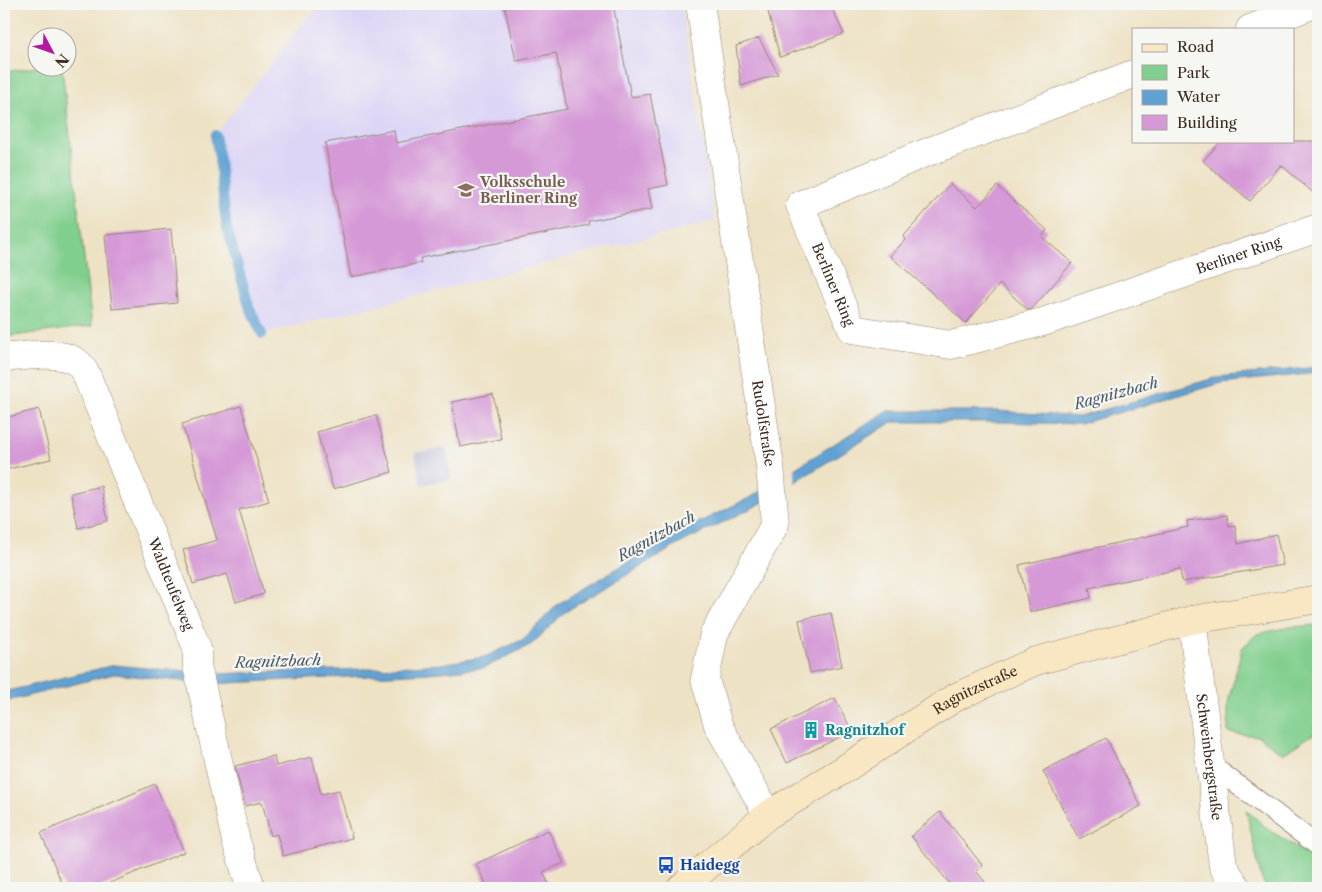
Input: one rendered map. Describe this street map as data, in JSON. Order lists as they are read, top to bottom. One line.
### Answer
{"streets":{"main road":["Ragnitzstraße"],"street":["Berliner Ring","Rudolfstraße","Waldteufelweg","Schweinbergstraße"]},"crossings":[["Rudolfstraße","Ragnitzstraße"],["Ragnitzstraße","Schweinbergstraße"]],"water":["Ragnitzbach"],"places":{"school or university":["Volksschule Berliner Ring"],"building":["Ragnitzhof"],"bus stop":["Haidegg"]},"legend":["Road","Park","Water","Building"],"north":"bottom right"}
